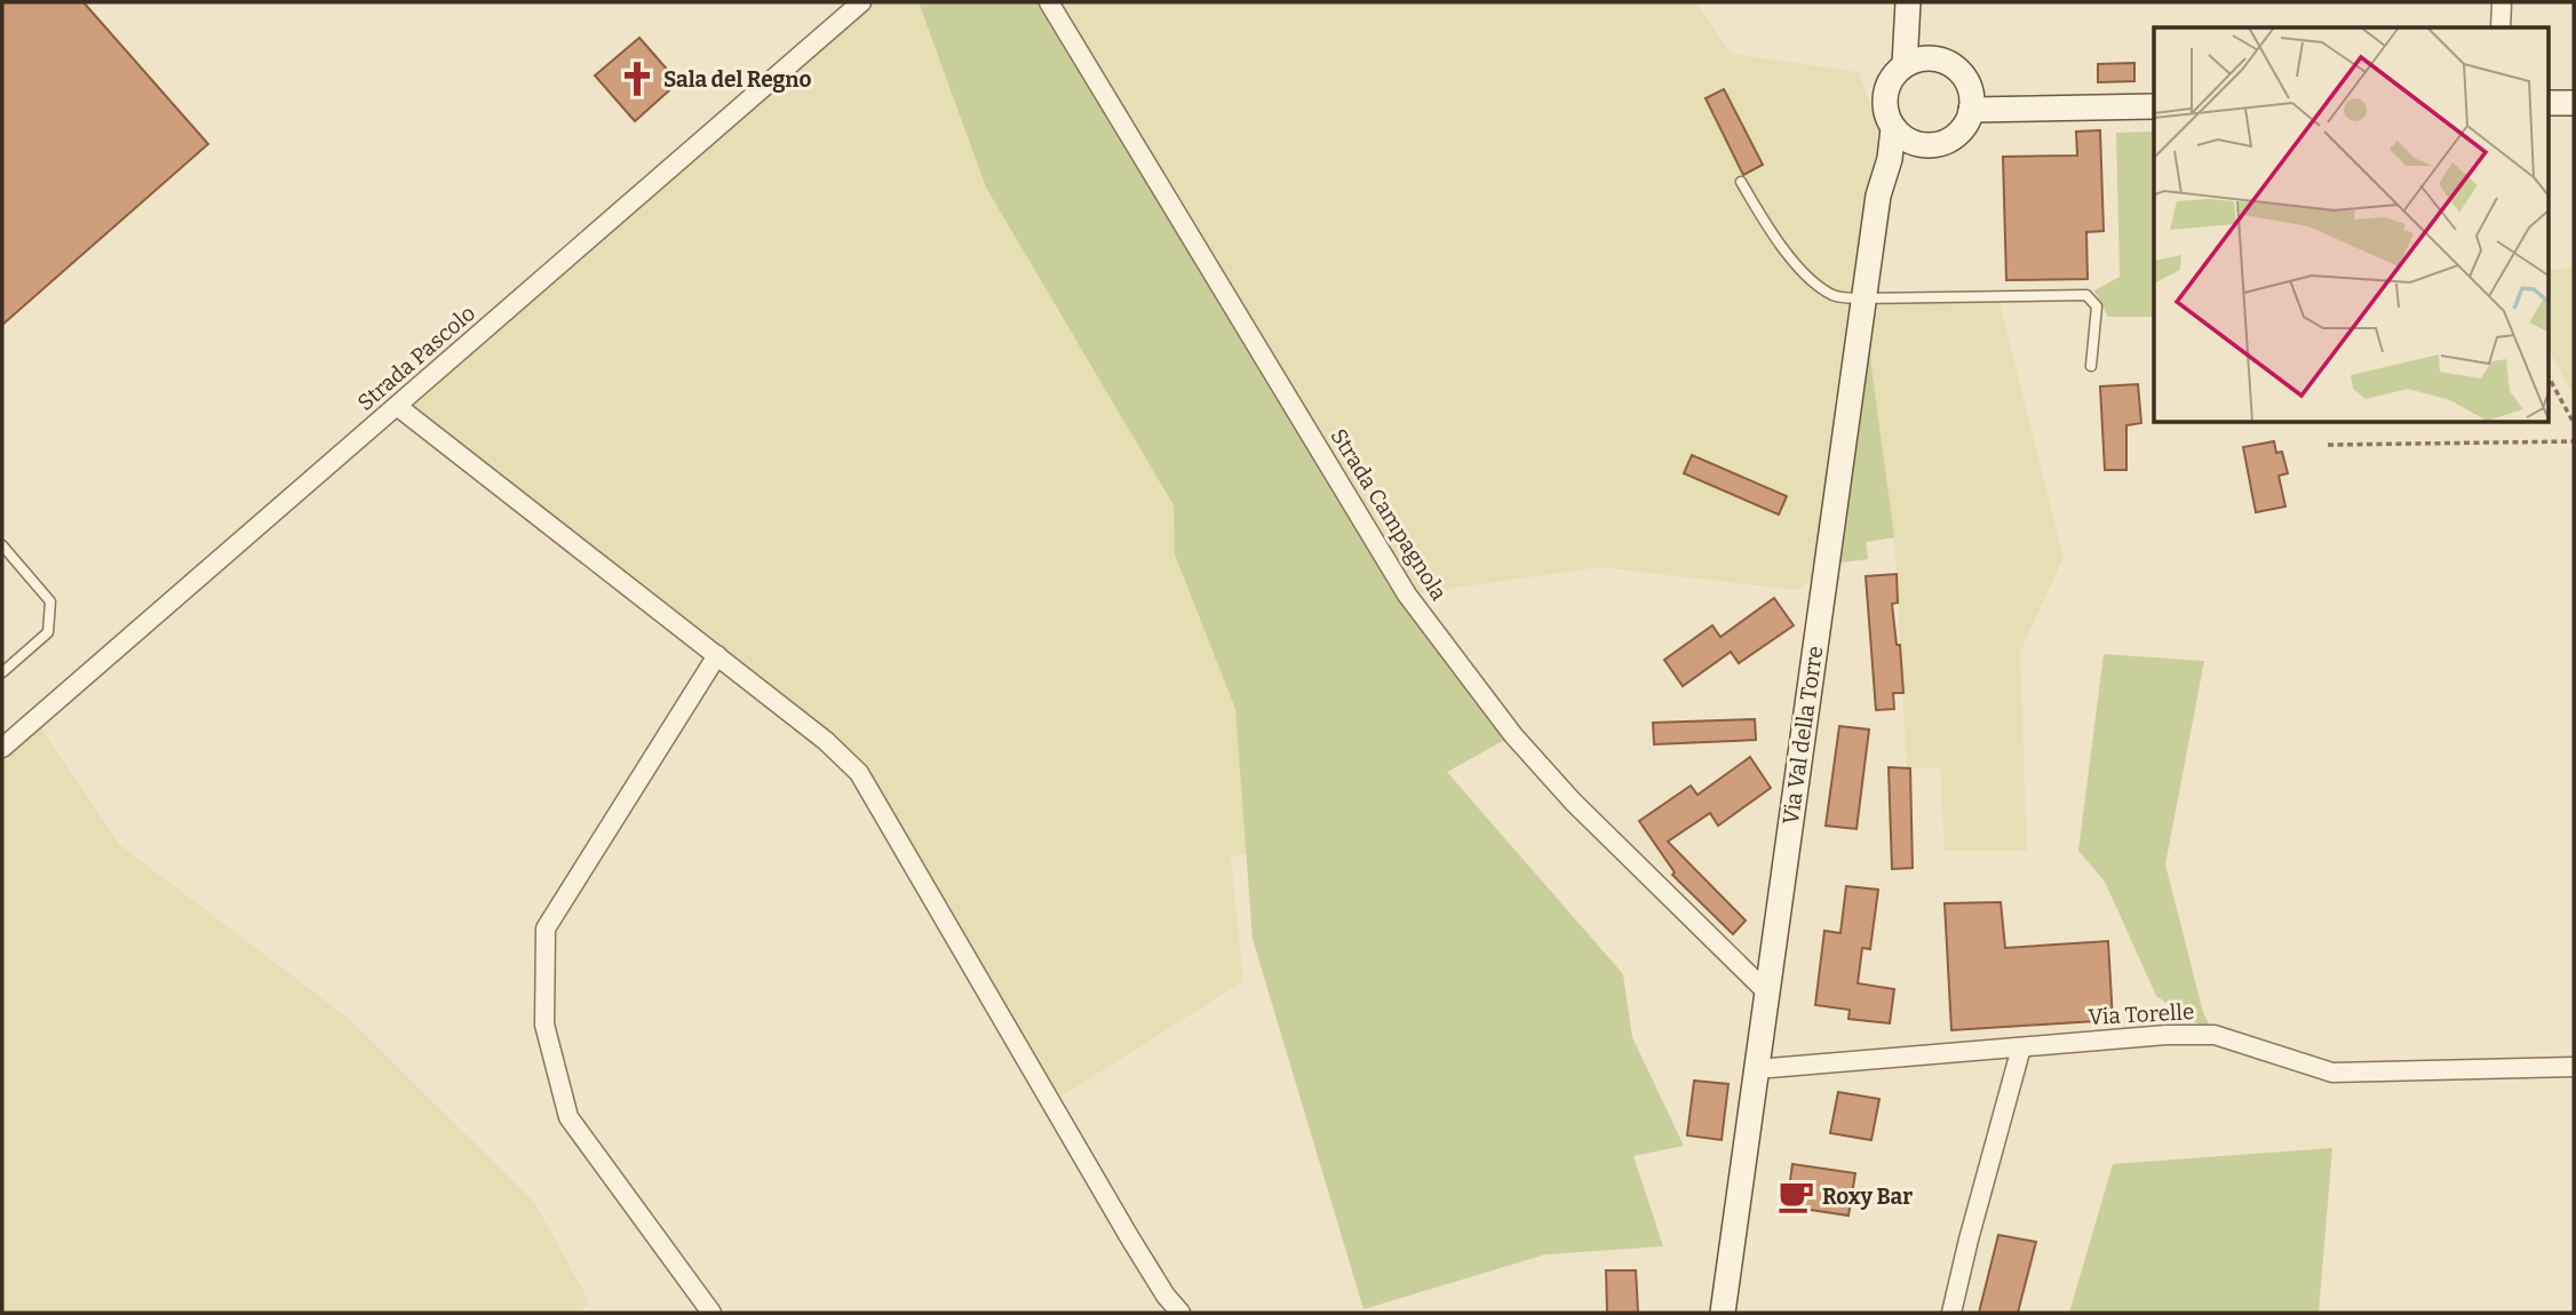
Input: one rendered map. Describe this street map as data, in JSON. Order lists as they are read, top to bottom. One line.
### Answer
{"streets":{"street":["Strada Pascolo","Strada Campagnola","Via Val della Torre","Via Torelle"]},"crossings":[["Strada Campagnola","Via Val della Torre"],["Via Val della Torre","Via Torelle"]],"places":{"church":["Sala del Regno"],"cafe":["Roxy Bar"]}}
